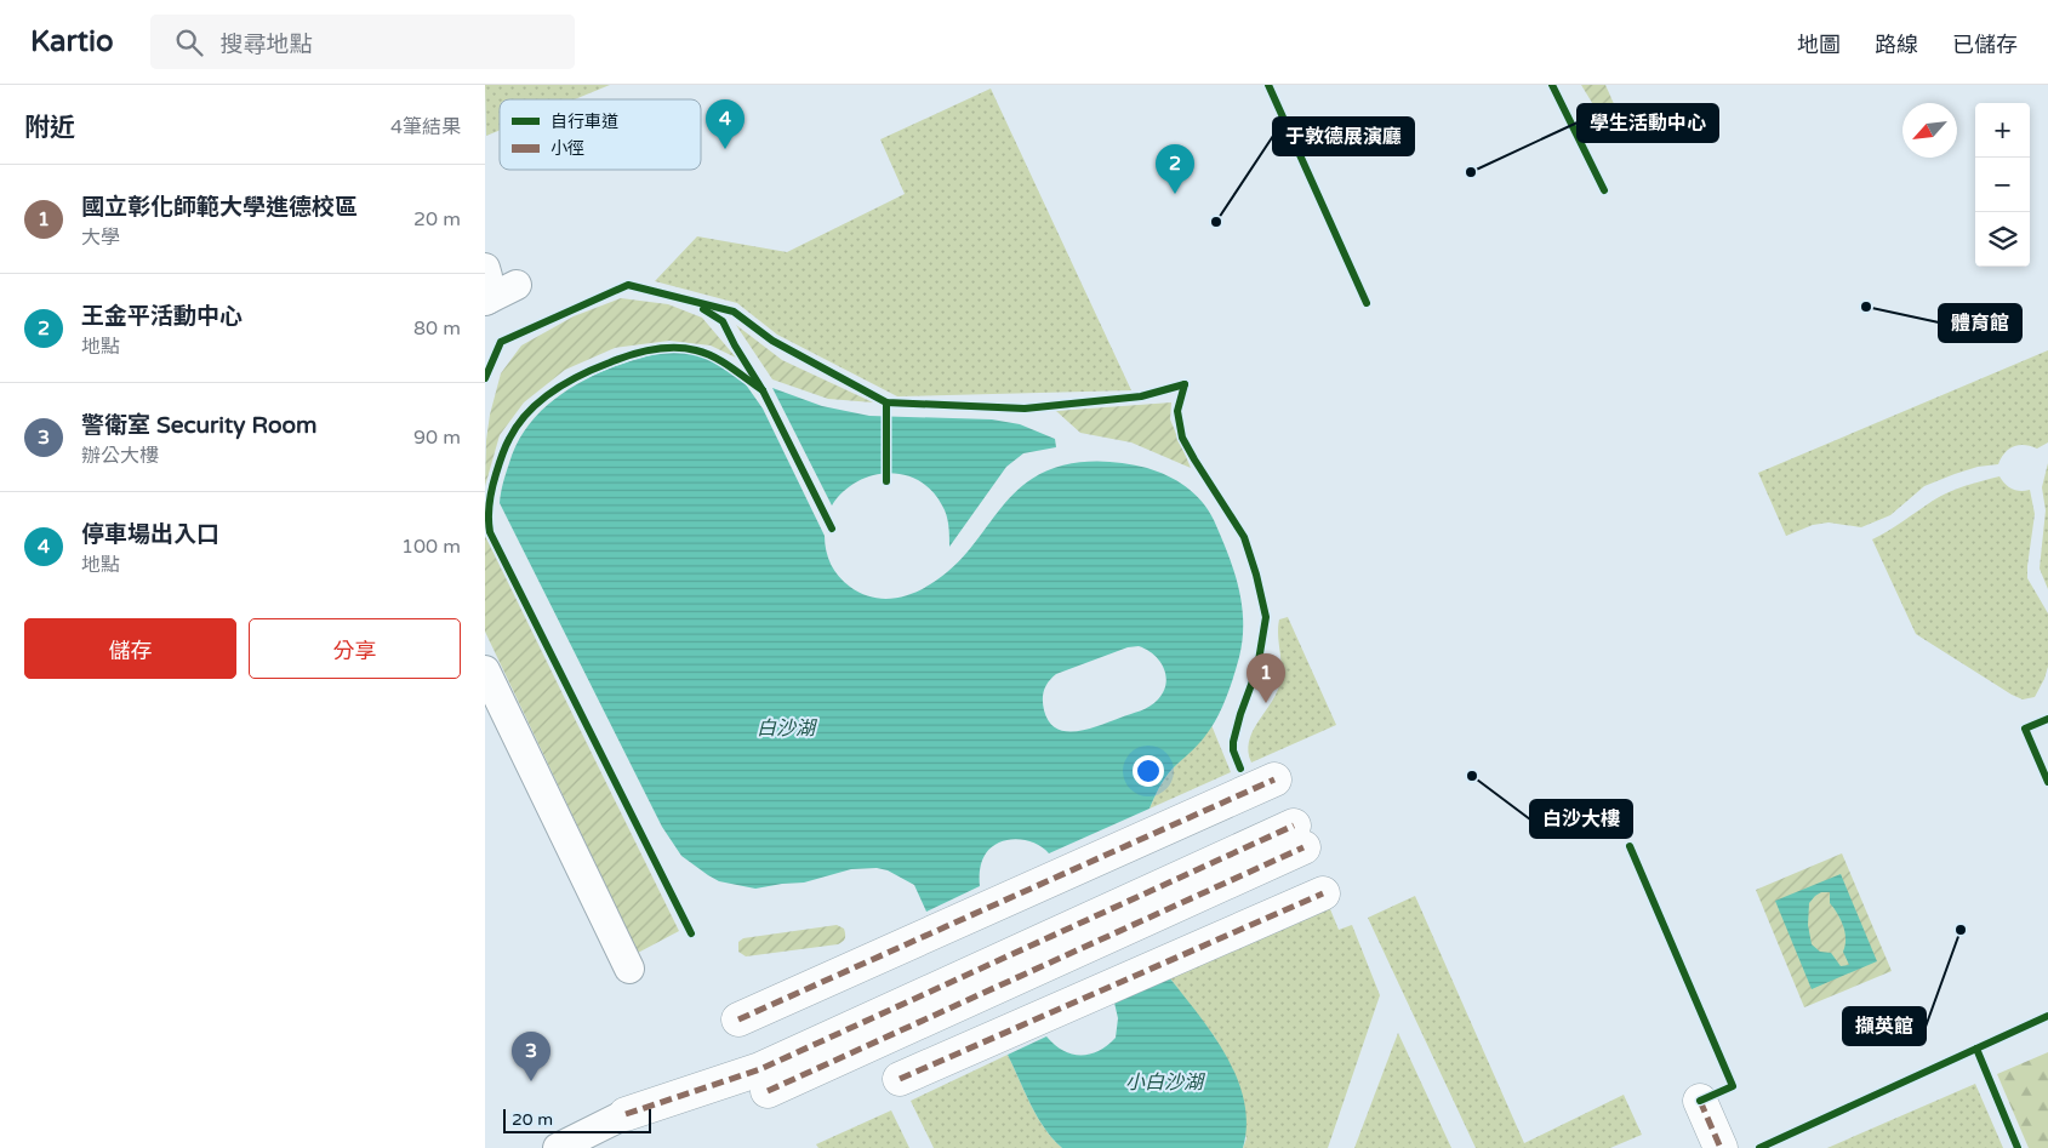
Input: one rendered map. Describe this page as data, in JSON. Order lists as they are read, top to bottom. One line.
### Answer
{"water":["白沙湖","小白沙湖"],"places":["學生活動中心","于敦德展演廳","體育館","白沙大樓","擷英館"],"legend":["自行車道","小徑"],"scale_bar":"20 m","north":"bottom left","page":{"header":"Kartio","search":"搜尋地點","nav":["地圖","路線","已儲存"],"heading":["附近","4筆結果"],"pins":["4","2","1","3"],"map_buttons":["+","−"],"list":[{"mark":"1","name":"國立彰化師範大學進德校區","note":"大學","value":"20 m"},{"mark":"2","name":"王金平活動中心","note":"地點","value":"80 m"},{"mark":"3","name":"警衛室 Security Room","note":"辦公大樓","value":"90 m"},{"mark":"4","name":"停車場出入口","note":"地點","value":"100 m"}],"buttons":["儲存","分享"],"scale":"20 m"}}
